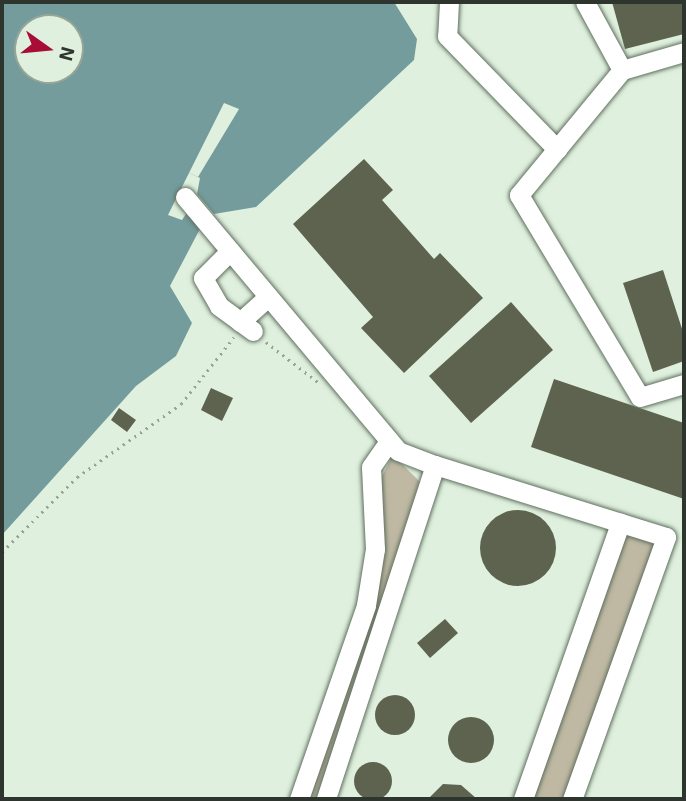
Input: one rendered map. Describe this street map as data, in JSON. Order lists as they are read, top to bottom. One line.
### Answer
{"north":"right"}
